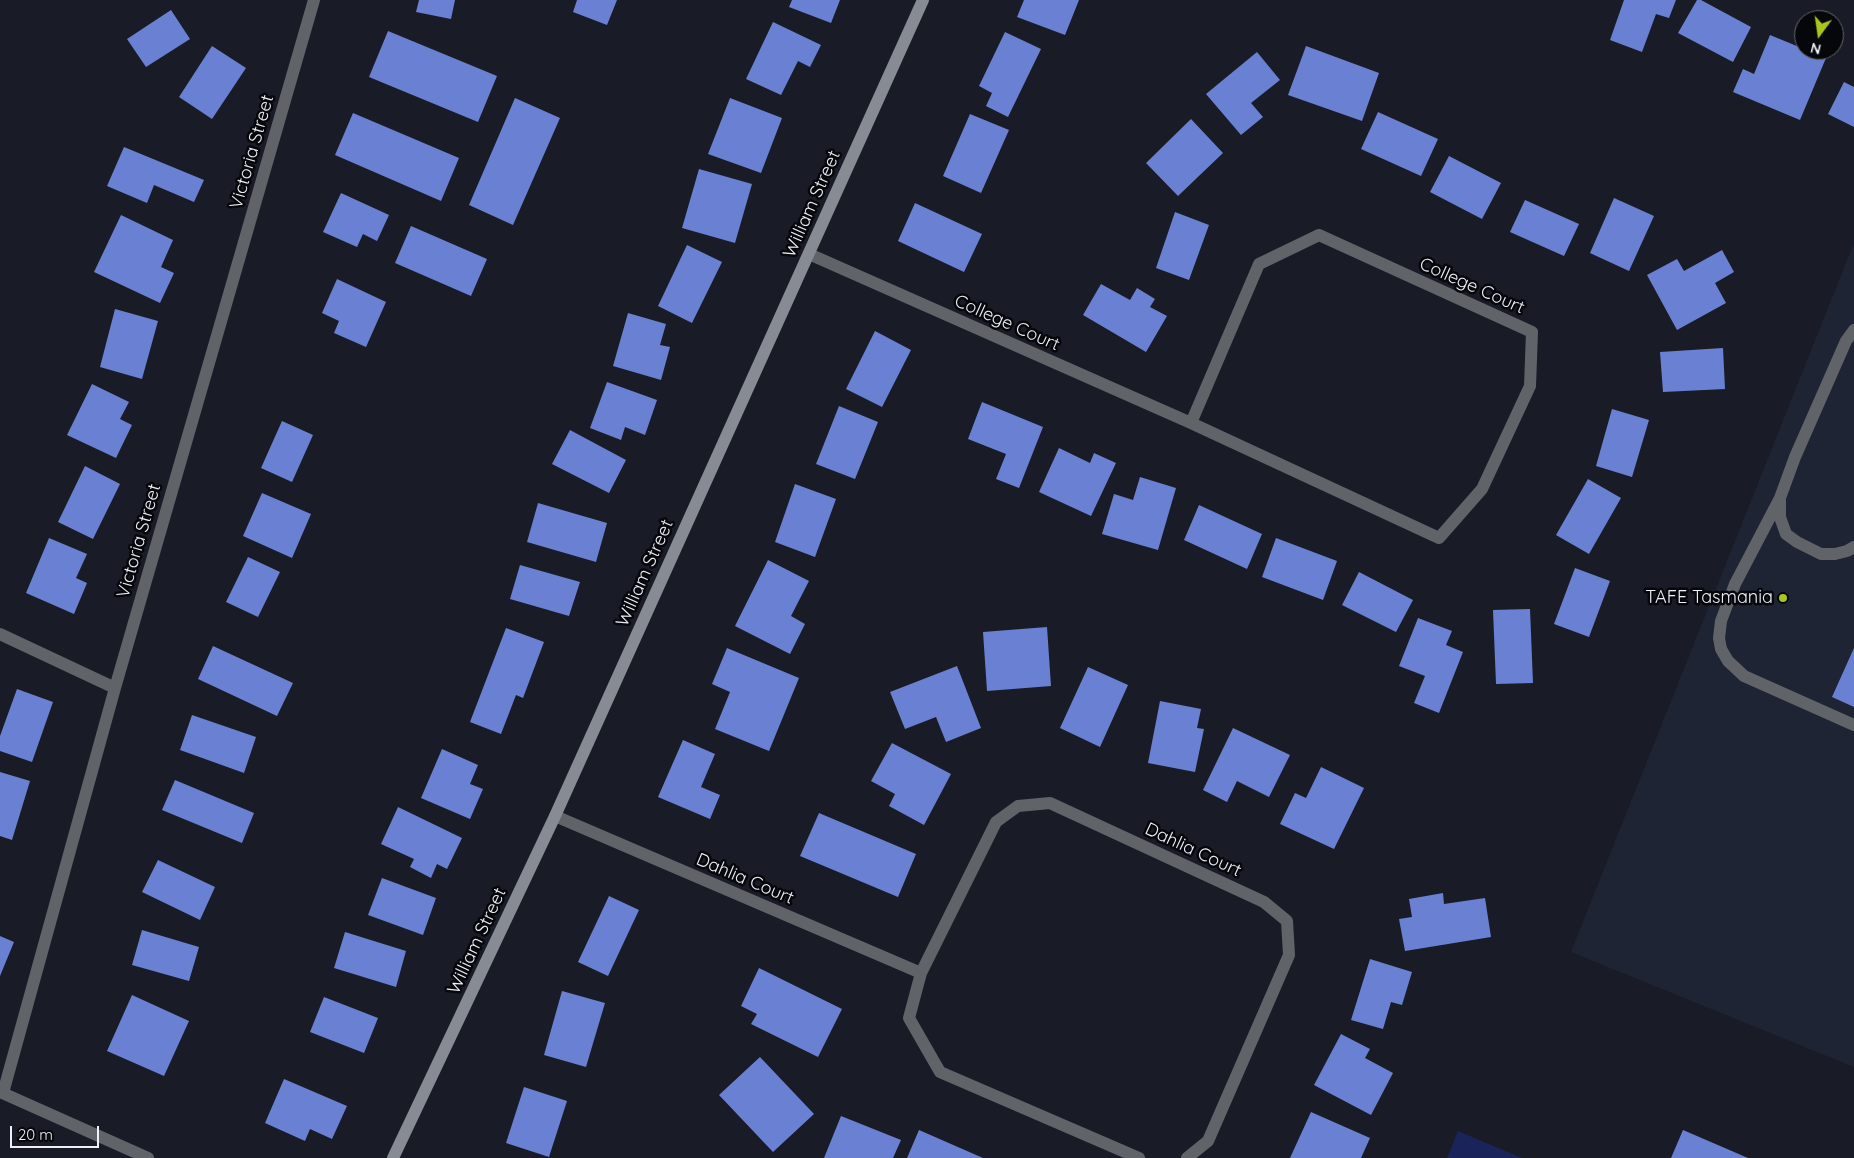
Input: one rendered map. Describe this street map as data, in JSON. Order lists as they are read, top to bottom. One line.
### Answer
{"streets":{"main road":["William Street"],"street":["Victoria Street","College Court","Dahlia Court"]},"crossings":[["William Street","College Court"],["William Street","Dahlia Court"]],"places":["TAFE Tasmania"],"scale_bar":"20 m","north":"bottom"}
